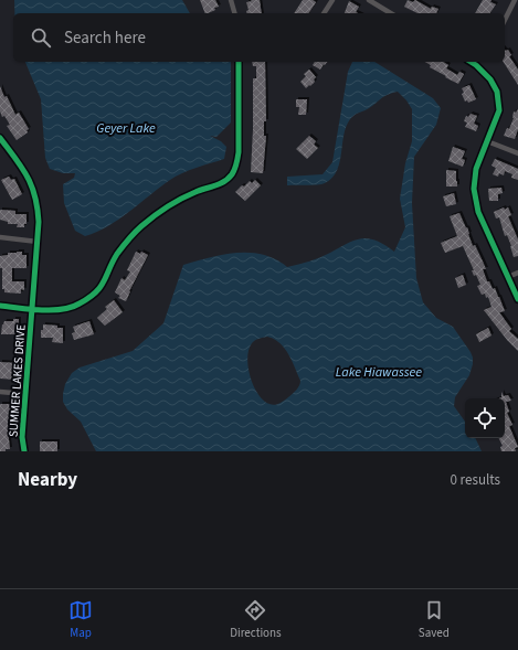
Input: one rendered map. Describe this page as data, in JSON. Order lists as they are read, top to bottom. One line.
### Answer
{"streets":{"street":["SUMMER LAKES DRIVE"]},"water":["Geyer Lake","Lake Hiawassee"],"page":{"search":"Search here","heading":["Nearby","0 results"],"nav":["Map","Directions","Saved"]}}
